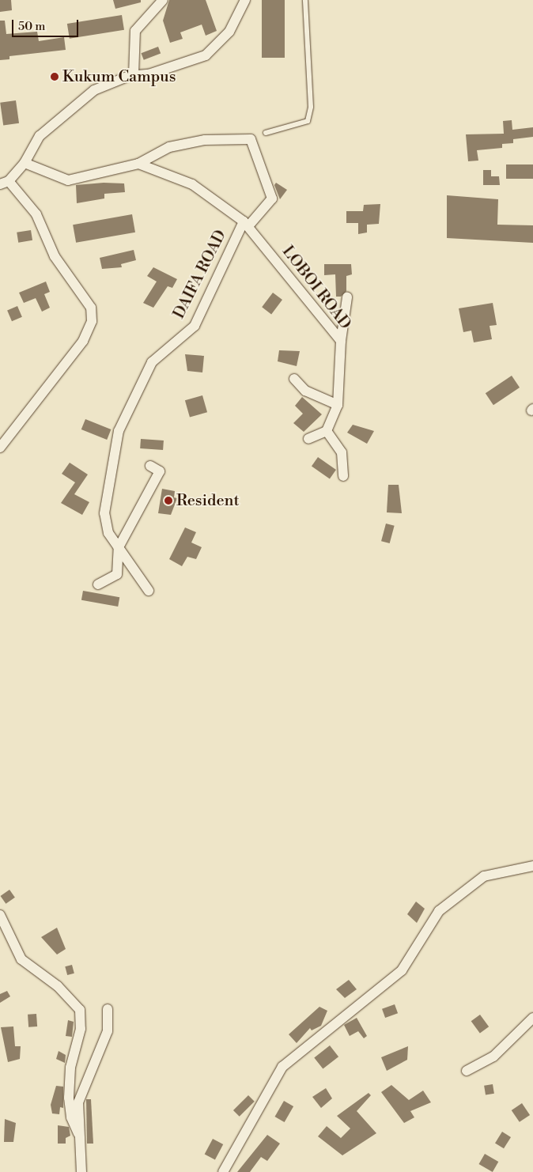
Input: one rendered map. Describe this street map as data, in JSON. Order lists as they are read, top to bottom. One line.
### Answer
{"streets":{"street":["DAIFA ROAD","LOBOI ROAD"]},"crossings":[["DAIFA ROAD","LOBOI ROAD"]],"places":["Kukum Campus","Resident"],"scale_bar":"50 m"}
